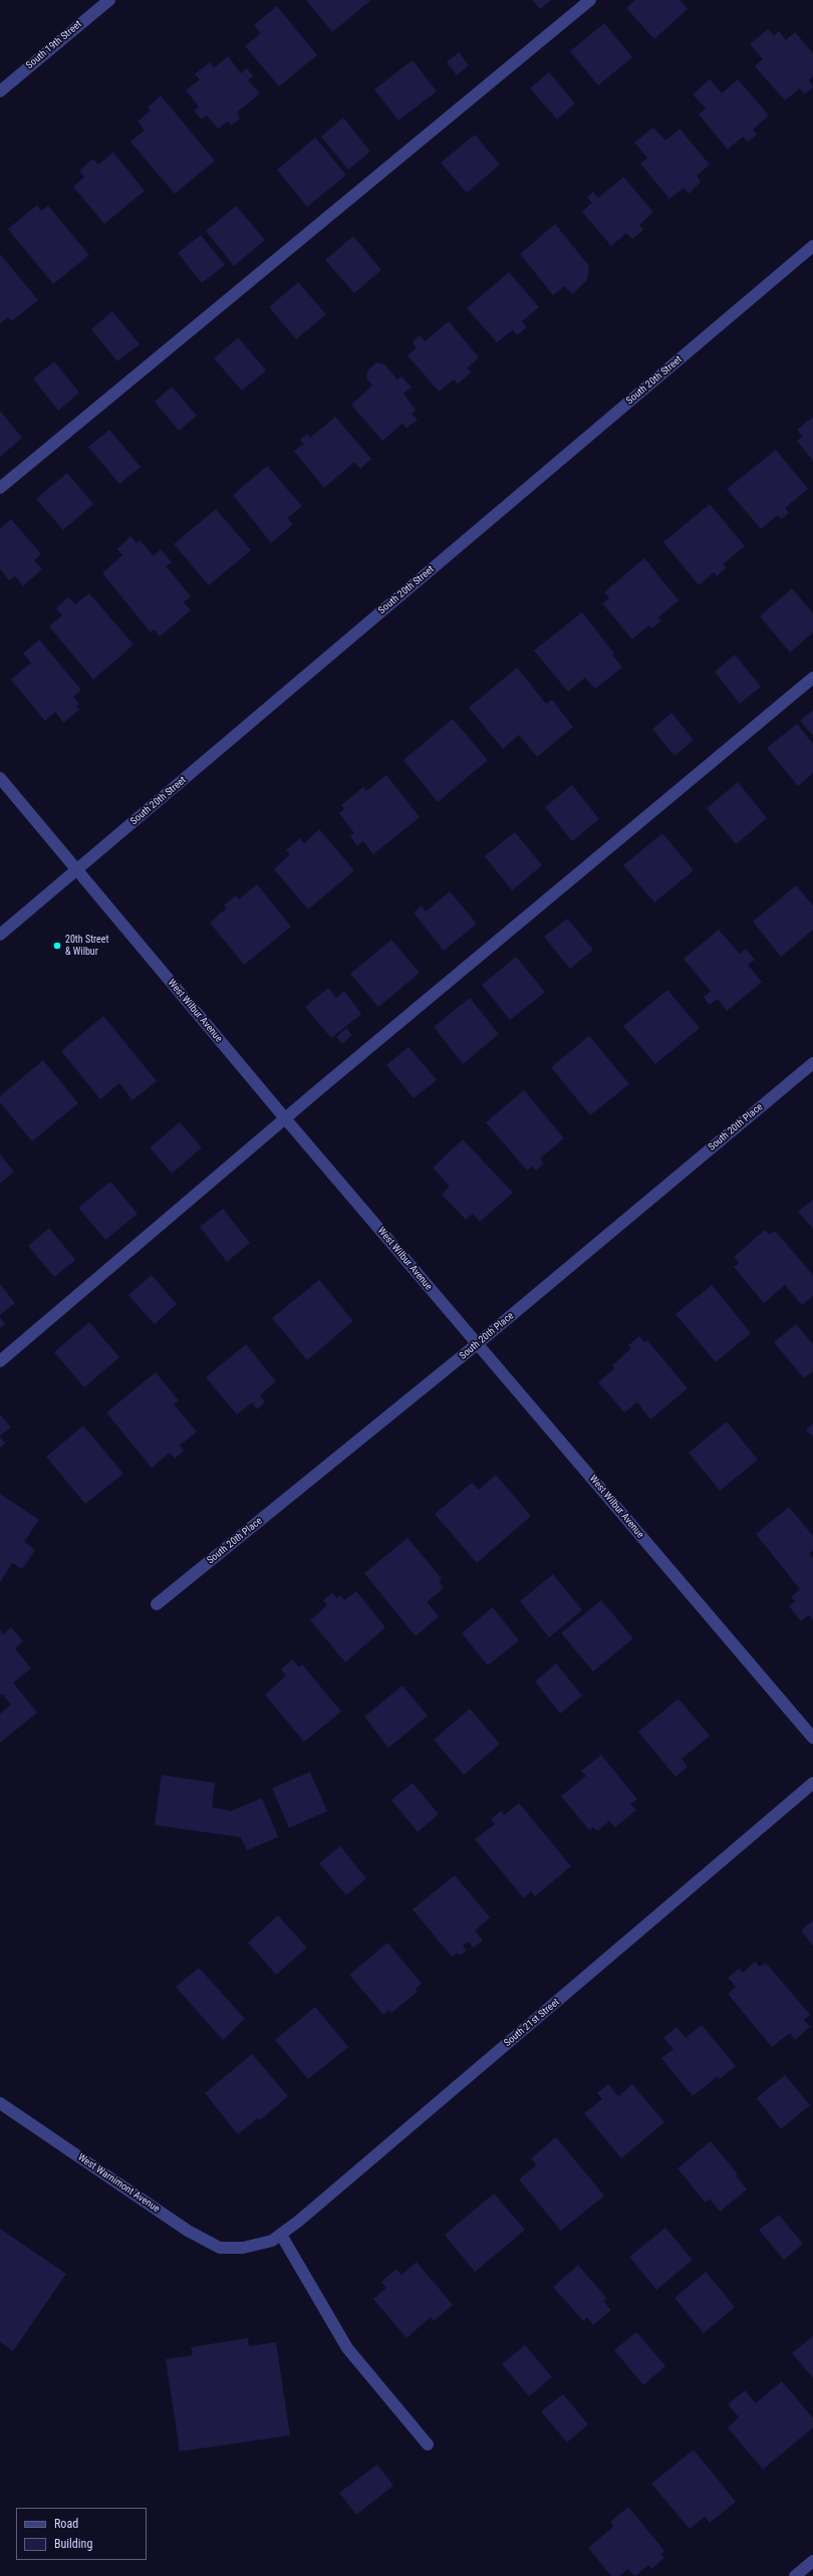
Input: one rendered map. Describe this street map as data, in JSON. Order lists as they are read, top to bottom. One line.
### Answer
{"streets":{"street":["South 19th Street","South 20th Street","West Wilbur Avenue","South 20th Place","South 21st Street","West Warnimont Avenue"]},"crossings":[["South 20th Street","West Wilbur Avenue"],["West Wilbur Avenue","South 20th Place"],["South 21st Street","West Warnimont Avenue"]],"places":["20th Street & Wilbur"],"legend":["Road","Building"]}
